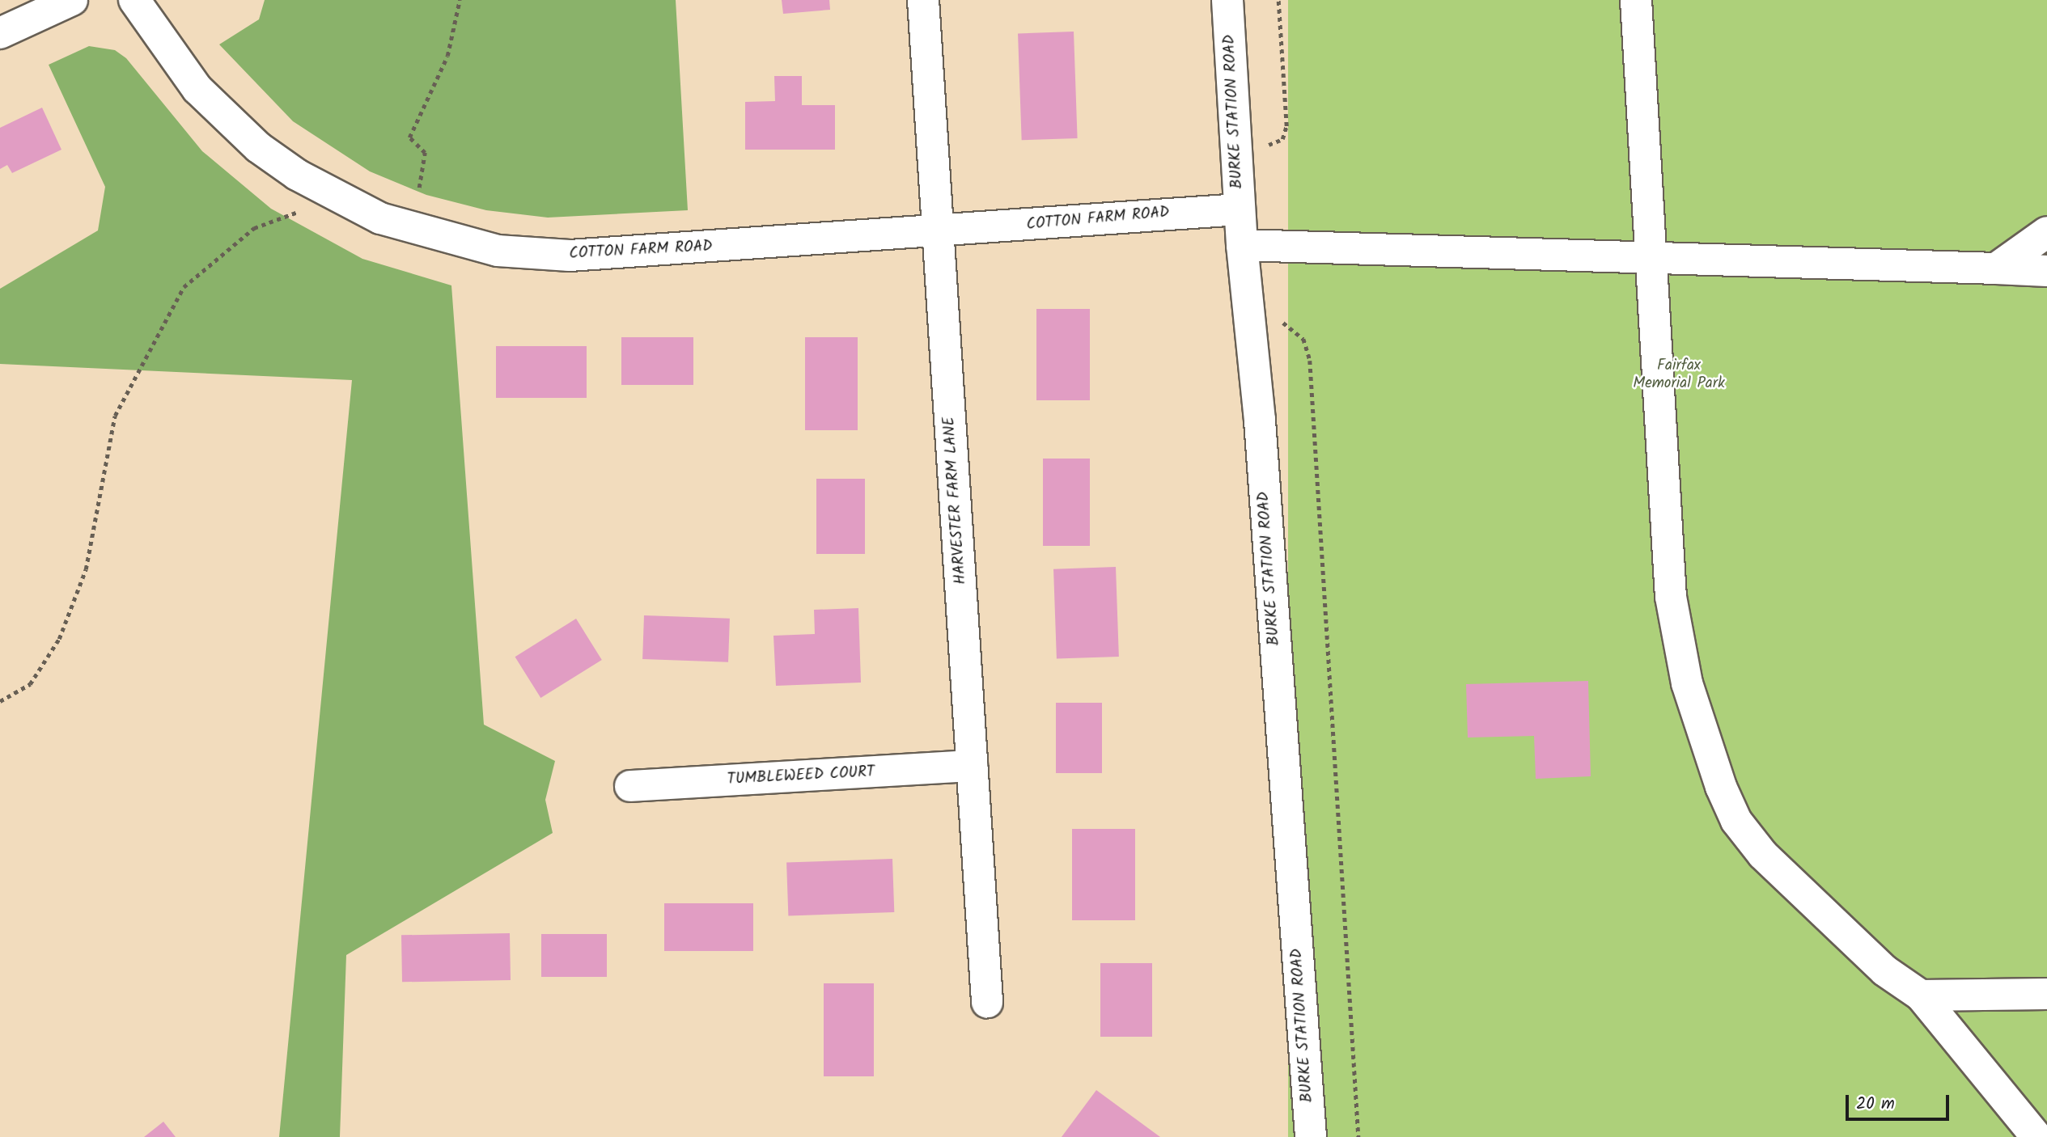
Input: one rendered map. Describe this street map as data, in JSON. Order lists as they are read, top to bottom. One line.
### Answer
{"streets":{"street":["BURKE STATION ROAD","COTTON FARM ROAD","HARVESTER FARM LANE","TUMBLEWEED COURT"]},"crossings":[["BURKE STATION ROAD","COTTON FARM ROAD"],["COTTON FARM ROAD","HARVESTER FARM LANE"],["HARVESTER FARM LANE","TUMBLEWEED COURT"]],"parks":["Fairfax Memorial Park"],"scale_bar":"20 m"}
